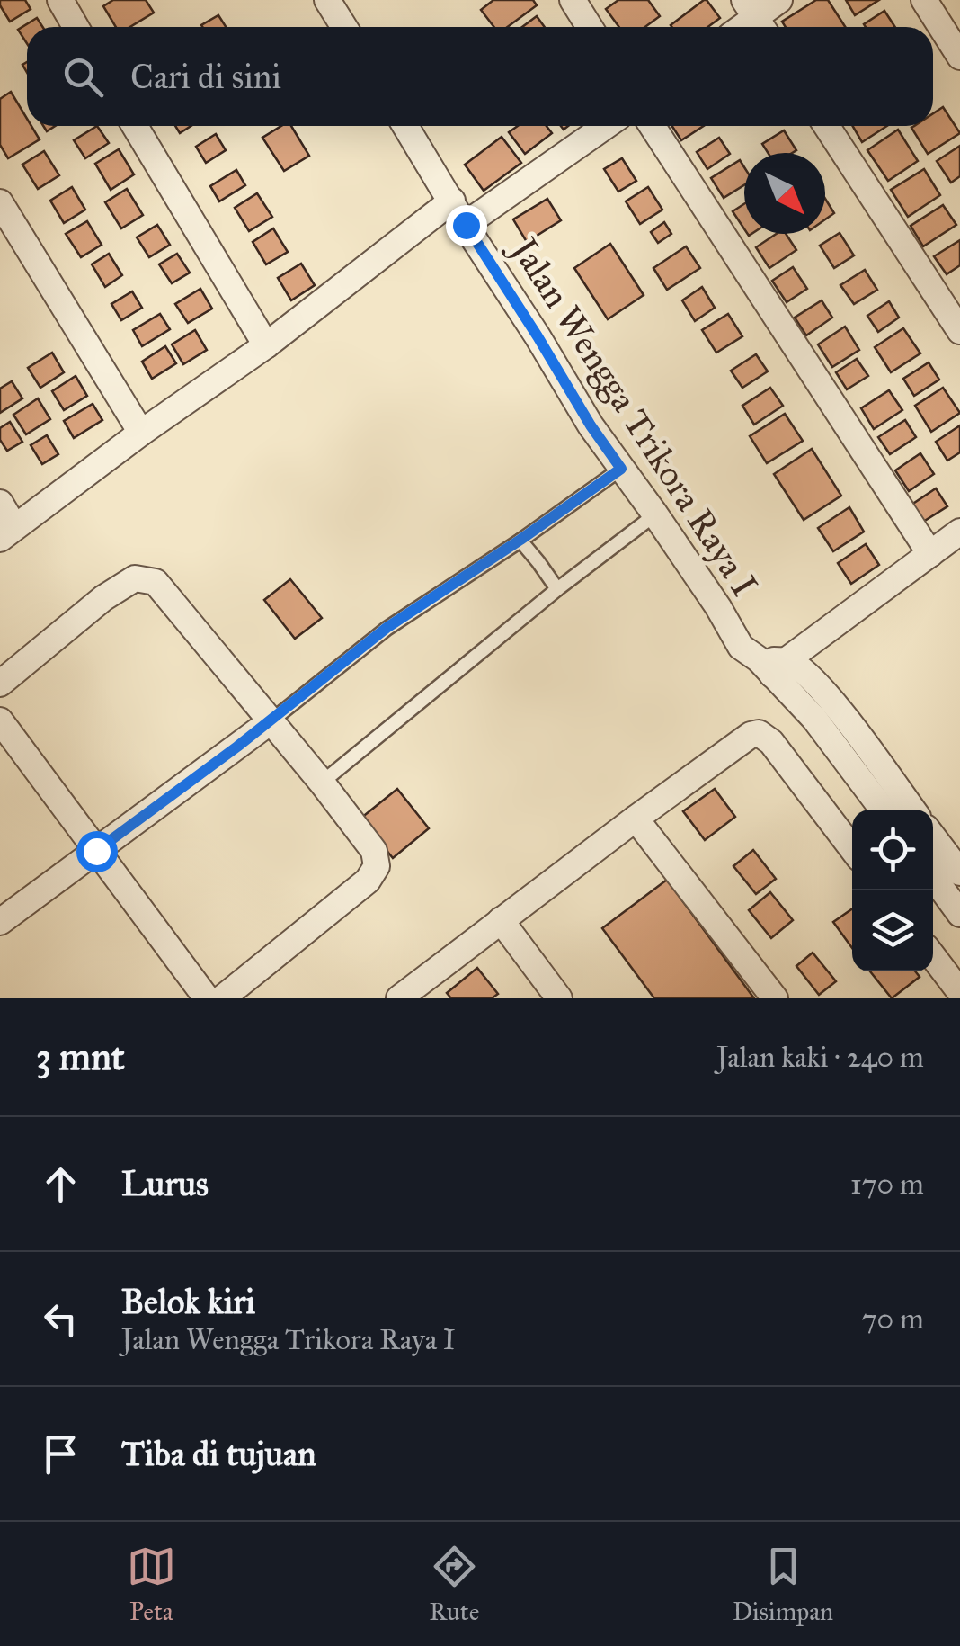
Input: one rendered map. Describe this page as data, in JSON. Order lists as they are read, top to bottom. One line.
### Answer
{"streets":{"street":["Jalan Wengga Trikora Raya I"]},"north":"bottom right","page":{"search":"Cari di sini","heading":["3 mnt","Jalan kaki · 240 m"],"list":[["Lurus","170 m"],["Belok kiri","Jalan Wengga Trikora Raya I","70 m"],"Tiba di tujuan"],"nav":["Peta","Rute","Disimpan"]}}
